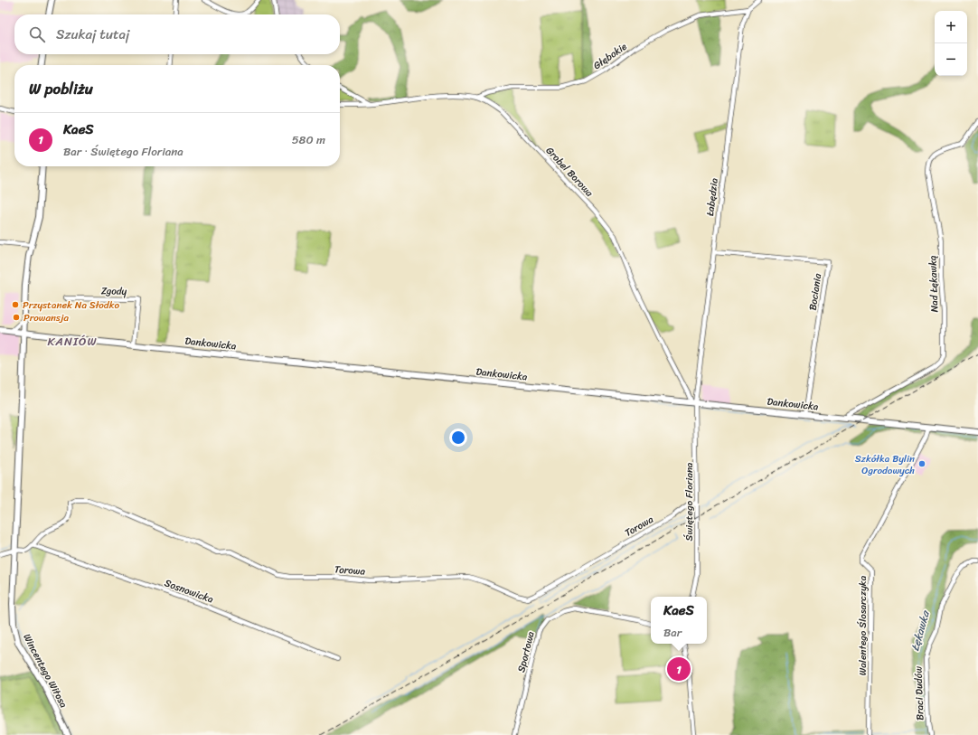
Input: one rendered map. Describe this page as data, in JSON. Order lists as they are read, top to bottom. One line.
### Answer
{"streets":{"street":["Głębokie","Grobel Borowa","Łabędzia","Nad Łękawką","Zgody","Bociania","Dankowicka","Świętego Floriana","Torowa","Sosnowicka","Walentego Ślosarczyka","Sportowa","Wincentego Witosa","Braci Dudów"]},"crossings":[["Głębokie","Grobel Borowa"],["Głębokie","Łabędzia"],["Grobel Borowa","Łabędzia"],["Grobel Borowa","Dankowicka"],["Grobel Borowa","Świętego Floriana"],["Łabędzia","Bociania"],["Łabędzia","Dankowicka"],["Łabędzia","Świętego Floriana"],["Nad Łękawką","Dankowicka"],["Zgody","Dankowicka"],["Bociania","Dankowicka"],["Dankowicka","Świętego Floriana"],["Dankowicka","Walentego Ślosarczyka"],["Dankowicka","Wincentego Witosa"],["Świętego Floriana","Torowa"],["Torowa","Sosnowicka"]],"districts":["KANIÓW"],"water":["Łękawka"],"places":["Przystanek Na Słodko","Prowansja","Szkółka Bylin Ogrodowych"],"page":{"map_buttons":["+","−"],"search":"Szukaj tutaj","heading":"W pobliżu","list":[{"mark":"1","name":"KaeS","note":"Bar · Świętego Floriana","value":"580 m"}],"popup":["KaeS","Bar"],"pins":"1"}}
